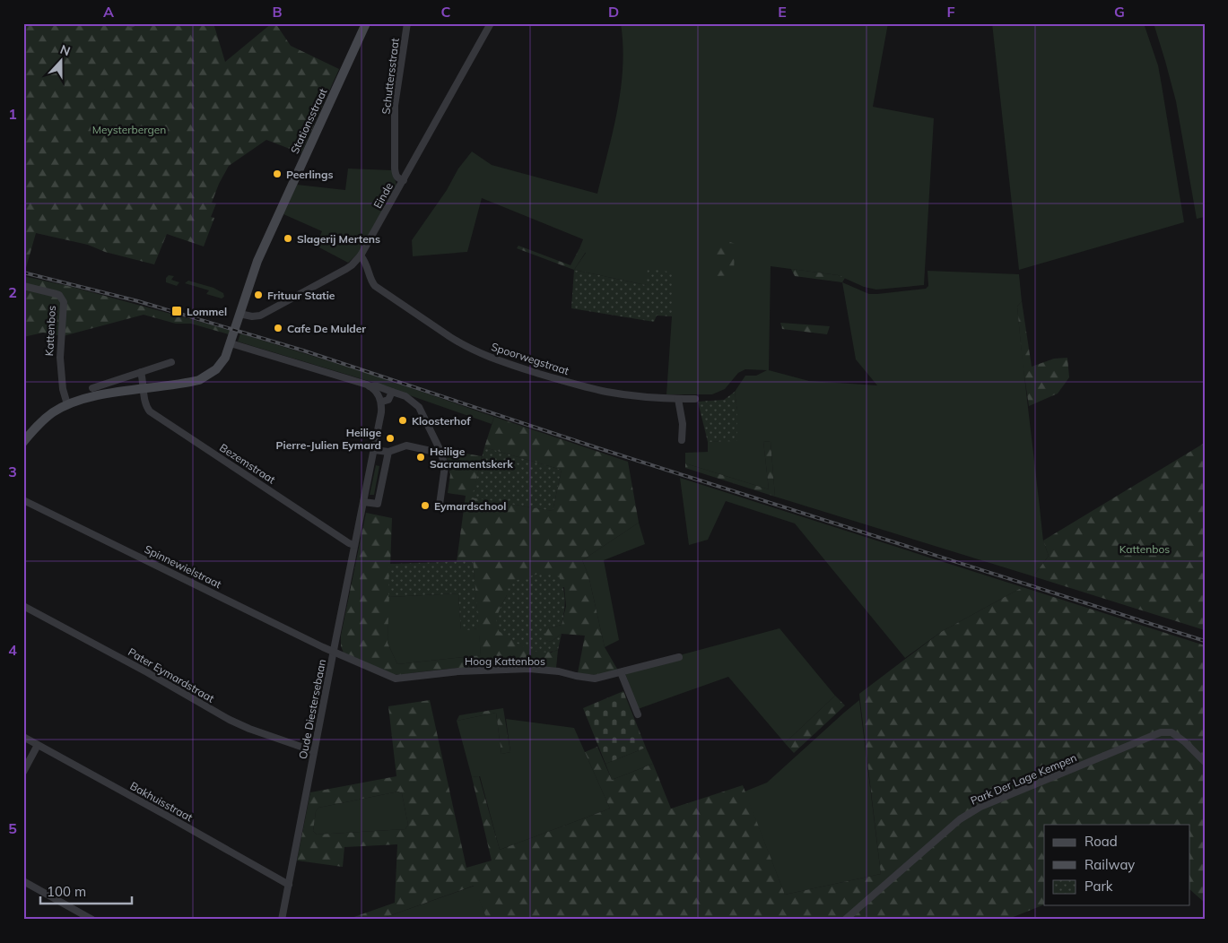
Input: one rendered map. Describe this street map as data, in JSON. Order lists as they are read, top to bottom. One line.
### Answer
{"streets":{"main road":["Stationsstraat"],"street":["Schuttersstraat","Einde","Kattenbos","Spoorwegstraat","Bezemstraat","Spinnewielstraat","Hoog Kattenbos","Pater Eymardstraat","Oude Diestersebaan","Park Der Lage Kempen","Bakhuisstraat"]},"crossings":[["Schuttersstraat","Einde"],["Stationsstraat","Einde"],["Einde","Spoorwegstraat"],["Bezemstraat","Oude Diestersebaan"],["Spinnewielstraat","Hoog Kattenbos"],["Spinnewielstraat","Oude Diestersebaan"],["Hoog Kattenbos","Oude Diestersebaan"],["Pater Eymardstraat","Oude Diestersebaan"],["Oude Diestersebaan","Bakhuisstraat"]],"parks":["Meysterbergen","Kattenbos"],"places":{"other":["Peerlings","Slagerij Mertens","Frituur Statie","Cafe De Mulder","Kloosterhof","Heilige Pierre-Julien Eymard","Heilige Sacramentskerk","Eymardschool"],"transit":["Lommel"]},"legend":["Road","Railway","Park"],"scale_bar":"100 m","north":"top","grid":{"columns":["A","B","C","D","E","F","G"],"rows":["1","2","3","4","5"]}}
